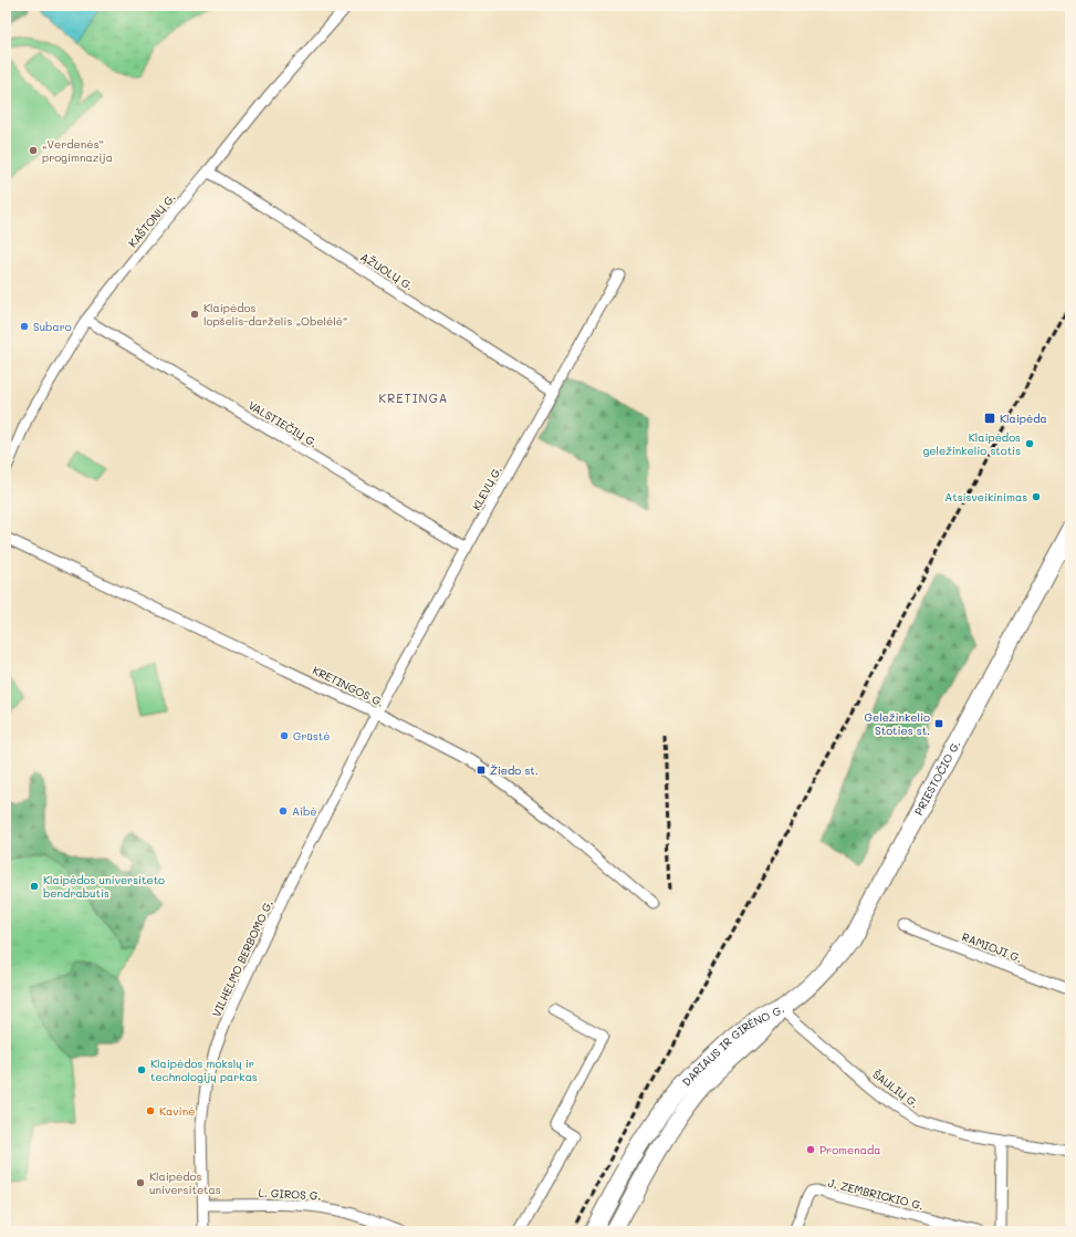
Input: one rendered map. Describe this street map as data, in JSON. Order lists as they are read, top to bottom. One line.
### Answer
{"streets":{"main road":["PRIESTOČIO G.","DARIAUS IR GIRĖNO G."],"street":["KAŠTONŲ G.","ĄŽUOLŲ G.","VALSTIEČIŲ G.","KLEVŲ G.","KRETINGOS G.","RAMIOJI G.","VILHELMO BERBOMO G.","ŠAULIŲ G.","L. GIROS G.","J. ZEMBRICKIO G."]},"crossings":[["KAŠTONŲ G.","ĄŽUOLŲ G."],["KAŠTONŲ G.","VALSTIEČIŲ G."],["ĄŽUOLŲ G.","KLEVŲ G."],["VALSTIEČIŲ G.","KLEVŲ G."],["KLEVŲ G.","KRETINGOS G."],["KLEVŲ G.","VILHELMO BERBOMO G."],["KRETINGOS G.","VILHELMO BERBOMO G."],["PRIESTOČIO G.","DARIAUS IR GIRĖNO G."],["PRIESTOČIO G.","ŠAULIŲ G."],["VILHELMO BERBOMO G.","L. GIROS G."],["DARIAUS IR GIRĖNO G.","ŠAULIŲ G."]],"districts":["KRETINGA"],"places":{"other":["„Verdenės“ progimnazija","Klaipėdos lopšelis-darželis „Obelėlė“","Subaro","Klaipėdos geležinkelio stotis","Atsisveikinimas","Grūstė","Aibė","Klaipėdos universiteto bendrabutis","Klaipėdos mokslų ir technologijų parkas","Kavinė","Promenada","Klaipėdos universitetas"],"transit":["Klaipėda","Geležinkelio Stoties st.","Žiedo st."]}}
